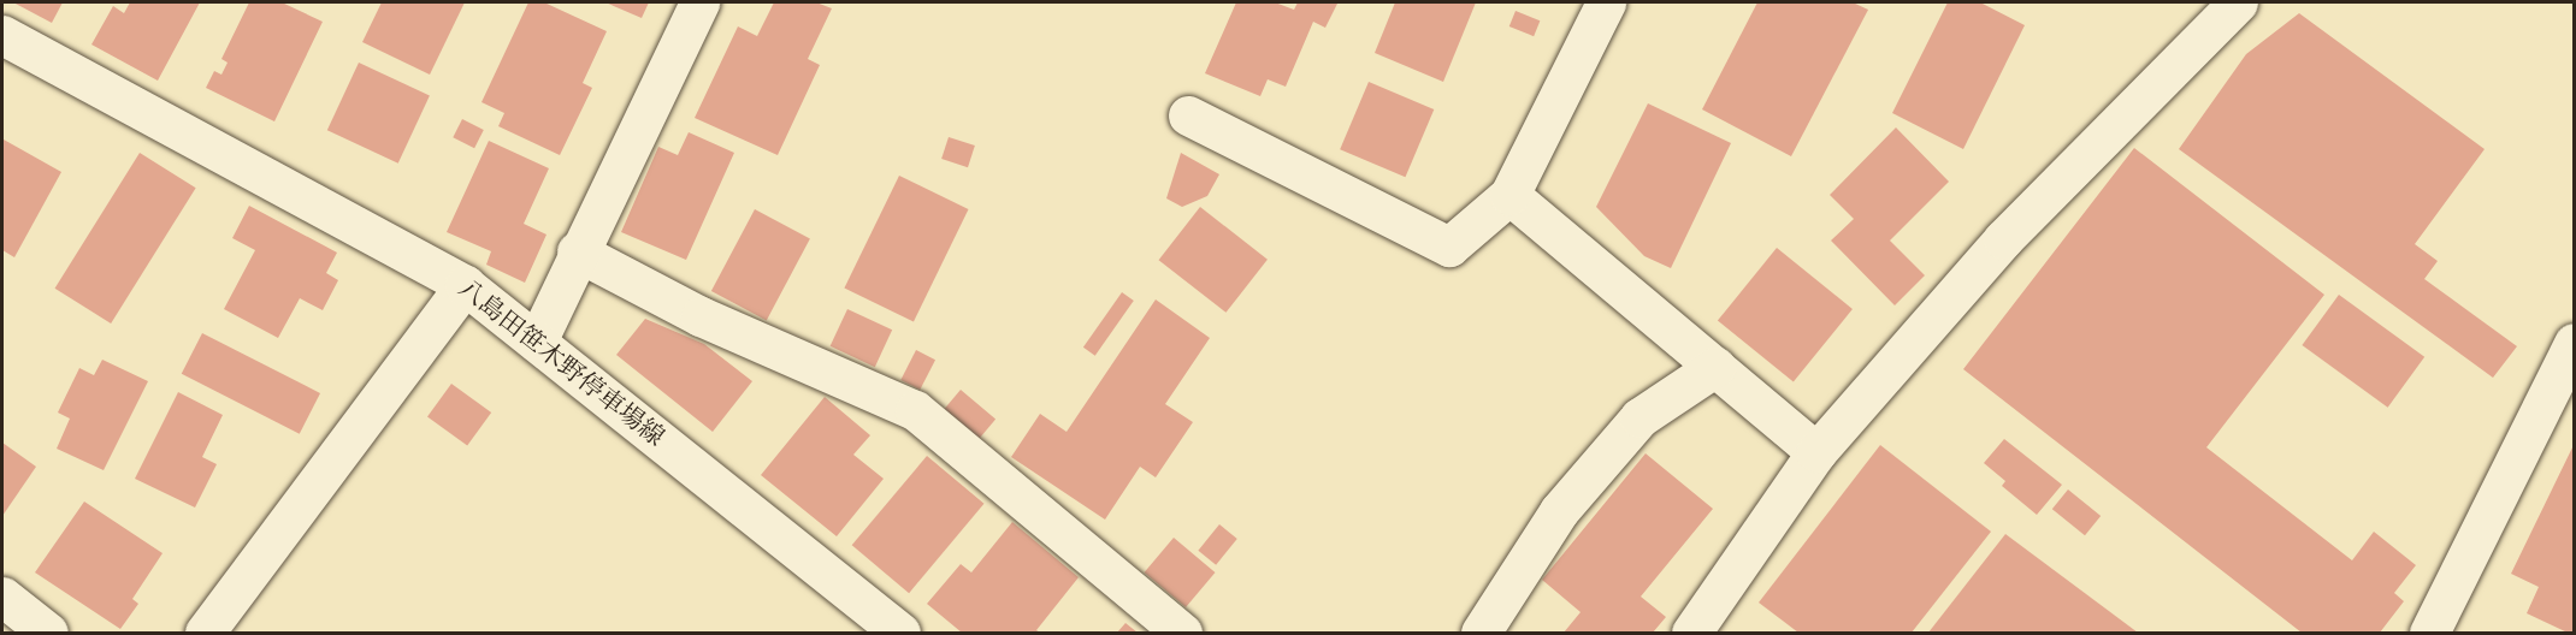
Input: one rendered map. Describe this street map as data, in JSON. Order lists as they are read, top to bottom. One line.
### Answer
{"streets":{"street":["八島田笹木野停車場線"]}}
